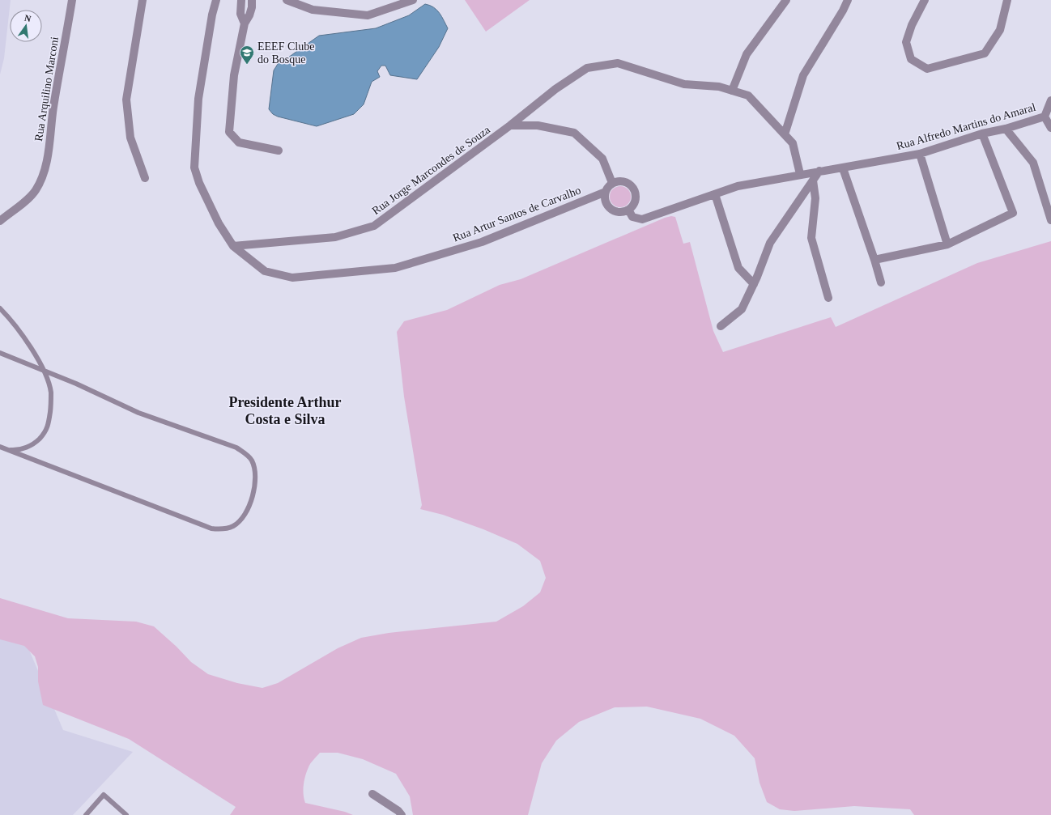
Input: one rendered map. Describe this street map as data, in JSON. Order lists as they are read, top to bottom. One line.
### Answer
{"streets":{"street":["Rua Arquilino Marconi","Rua Alfredo Martins do Amaral","Rua Jorge Marcondes de Souza","Rua Artur Santos de Carvalho"]},"crossings":[["Rua Alfredo Martins do Amaral","Rua Jorge Marcondes de Souza"],["Rua Alfredo Martins do Amaral","Rua Artur Santos de Carvalho"],["Rua Jorge Marcondes de Souza","Rua Artur Santos de Carvalho"]],"districts":["Presidente Arthur Costa e Silva"],"places":{"school or university":["EEEF Clube do Bosque"]},"north":"top"}
